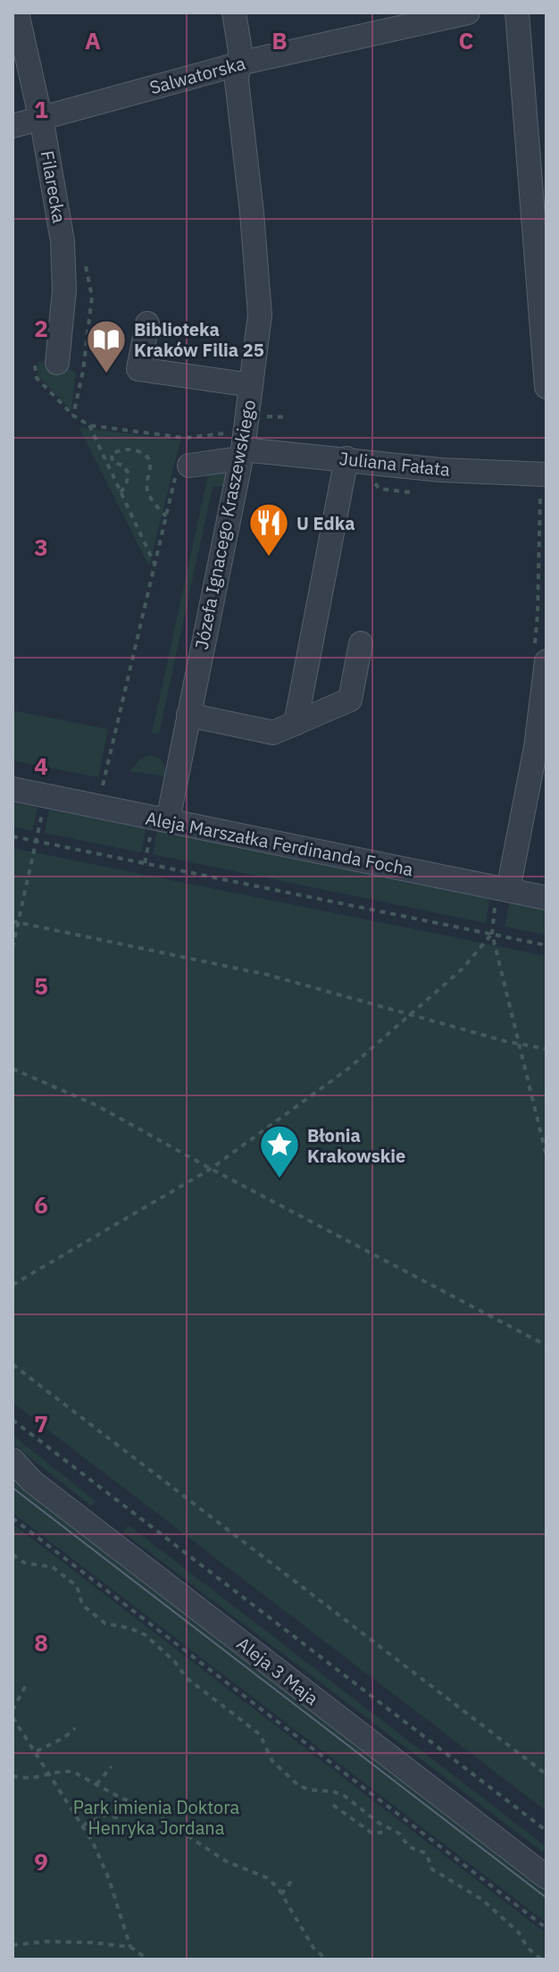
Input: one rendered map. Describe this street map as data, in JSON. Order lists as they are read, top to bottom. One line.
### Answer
{"streets":{"street":["Salwatorska","Filarecka","Juliana Fałata","Józefa Ignacego Kraszewskiego","Aleja Marszałka Ferdinanda Focha","Aleja 3 Maja"]},"crossings":[["Salwatorska","Filarecka"],["Salwatorska","Józefa Ignacego Kraszewskiego"],["Juliana Fałata","Józefa Ignacego Kraszewskiego"],["Józefa Ignacego Kraszewskiego","Aleja Marszałka Ferdinanda Focha"]],"parks":["Park imienia Doktora Henryka Jordana"],"places":{"library":["Biblioteka Kraków Filia 25"],"restaurant":["U Edka"],"place":["Błonia Krakowskie"]},"grid":{"columns":["A","B","C"],"rows":["1","2","3","4","5","6","7","8","9"]}}
